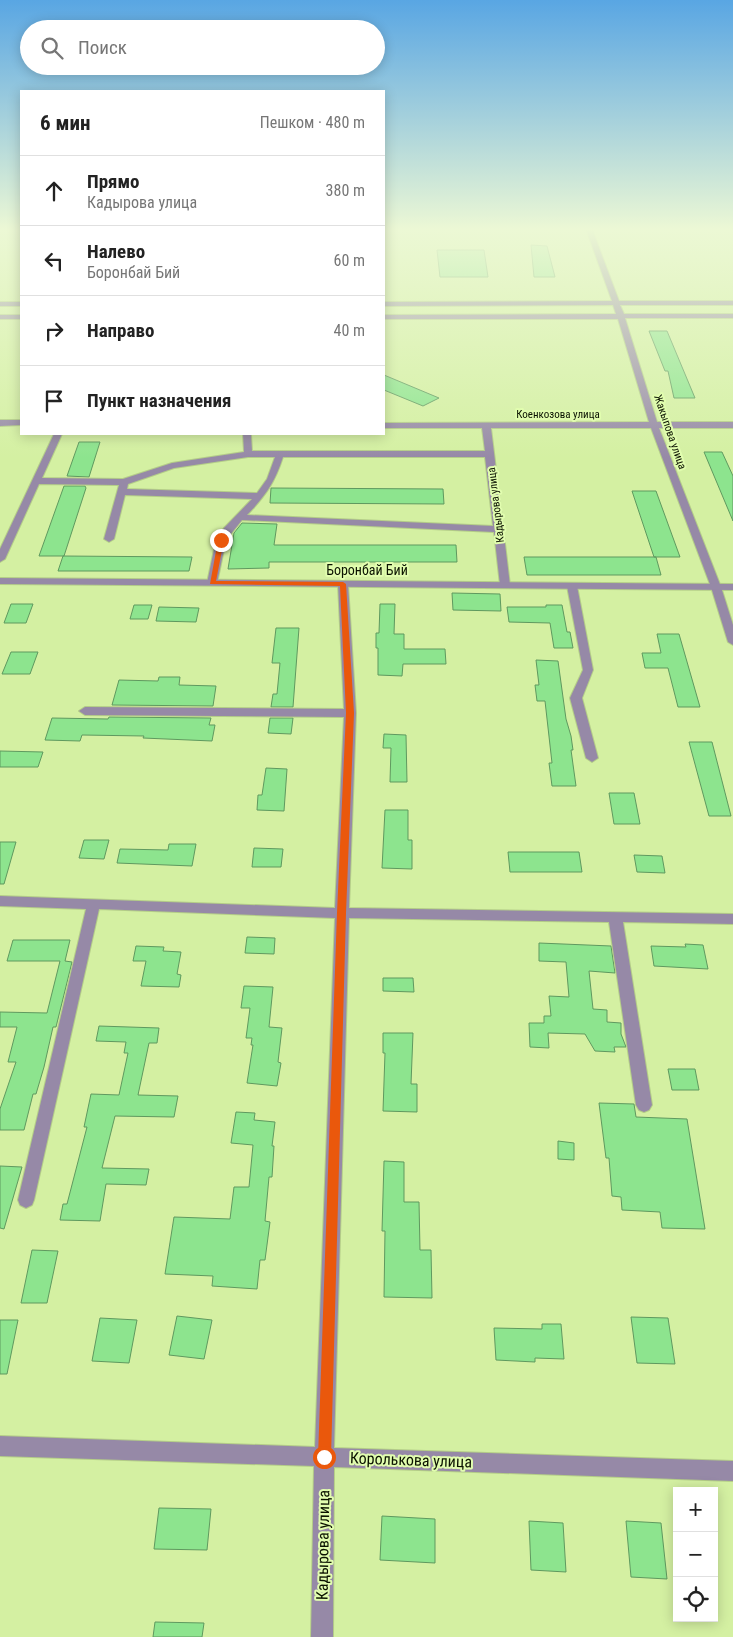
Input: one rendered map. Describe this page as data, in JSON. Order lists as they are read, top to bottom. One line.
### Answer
{"streets":{"street":["Коенкозова улица","Жакыпова улица","Кадырова улица","Боронбай Бий","Королькова улица"]},"crossings":[["Коенкозова улица","Жакыпова улица"],["Коенкозова улица","Кадырова улица"],["Жакыпова улица","Боронбай Бий"],["Кадырова улица","Боронбай Бий"],["Кадырова улица","Королькова улица"]],"page":{"search":"Поиск","heading":["6 мин","Пешком · 480 m"],"list":[["Прямо","Кадырова улица","380 m"],["Налево","Боронбай Бий","60 m"],["Направо","40 m"],"Пункт назначения"],"map_buttons":["+","−"]}}
